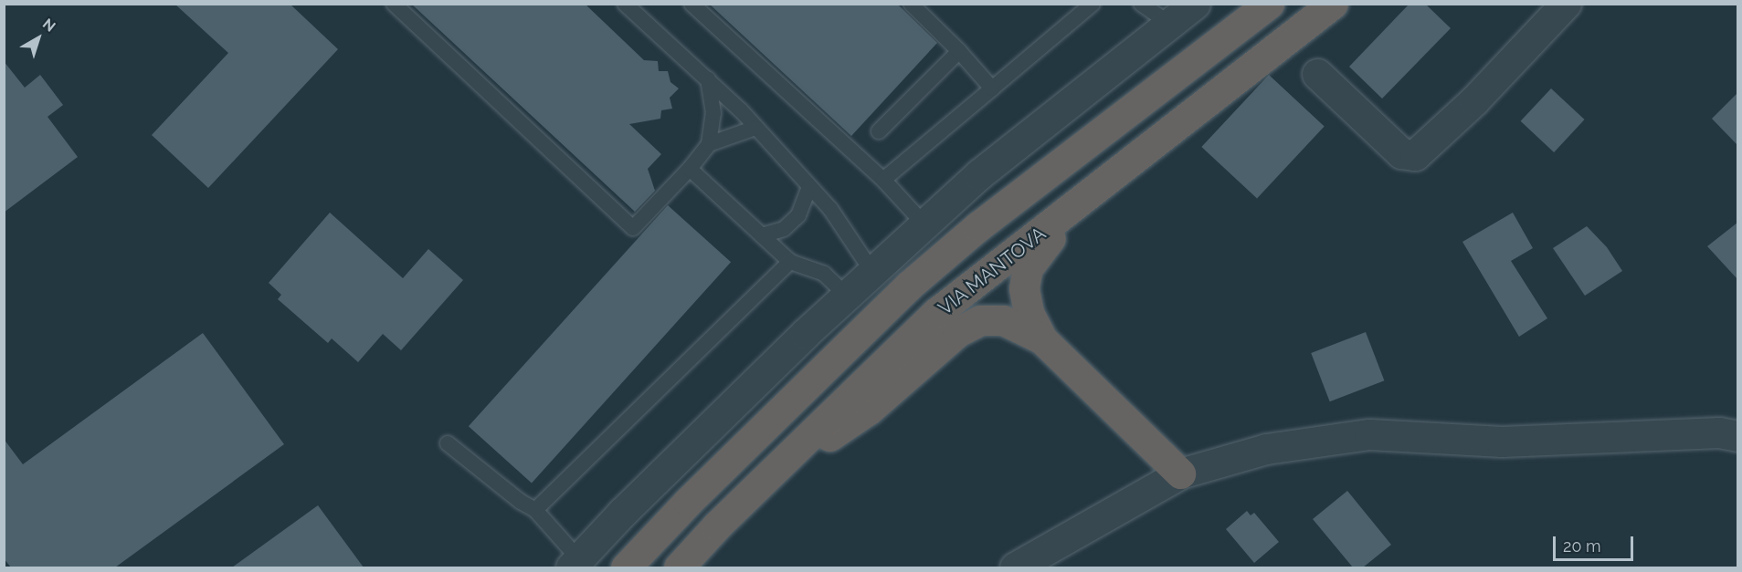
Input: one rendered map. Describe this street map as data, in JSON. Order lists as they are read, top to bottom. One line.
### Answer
{"streets":{"highway":["VIA MANTOVA"]},"scale_bar":"20 m","north":"top right"}
